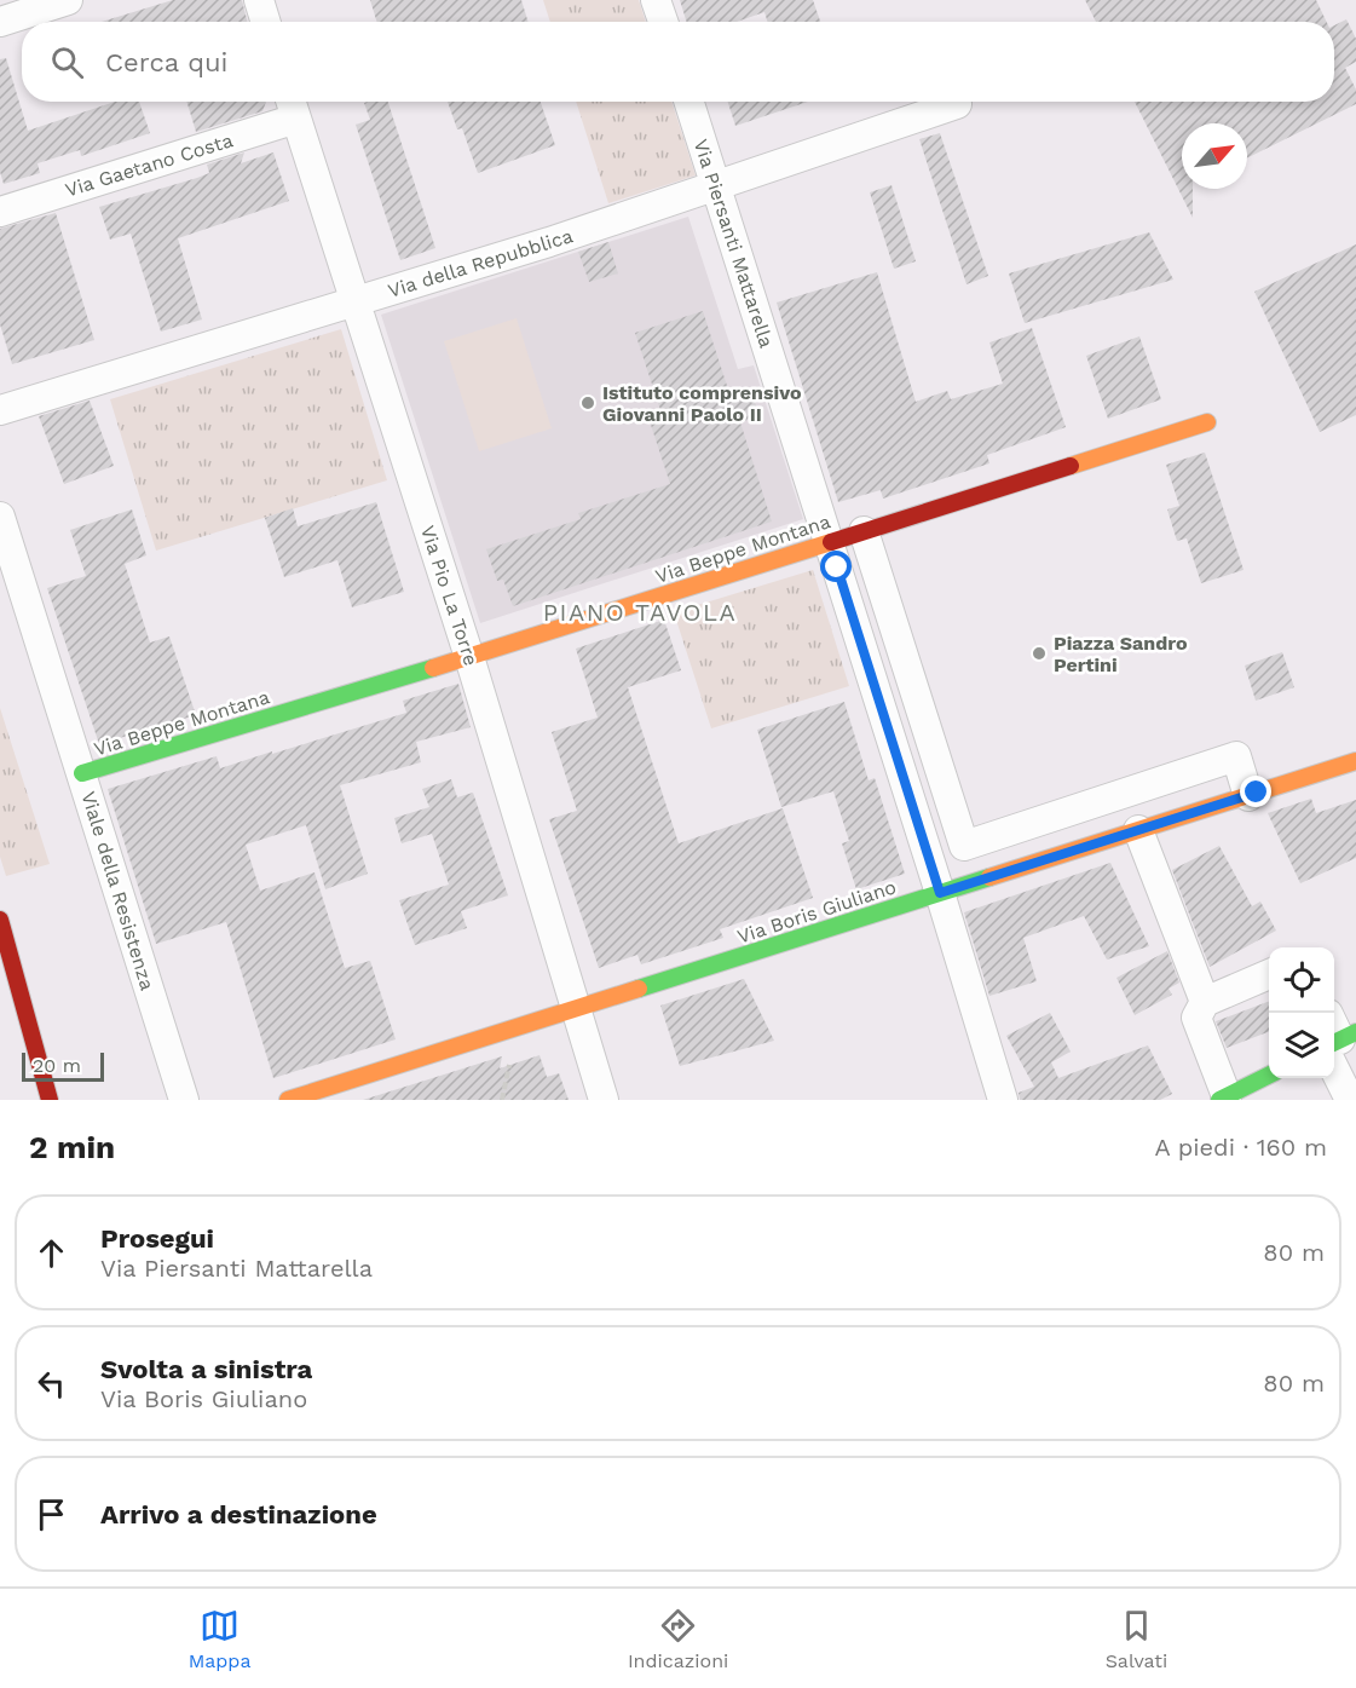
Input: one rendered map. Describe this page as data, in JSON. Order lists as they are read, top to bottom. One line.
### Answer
{"streets":{"street":["Via Gaetano Costa","Via Piersanti Mattarella","Via della Repubblica","Via Beppe Montana","Via Pio La Torre","Viale della Resistenza","Via Boris Giuliano"]},"crossings":[["Via Gaetano Costa","Via Pio La Torre"],["Via Piersanti Mattarella","Via della Repubblica"],["Via Piersanti Mattarella","Via Beppe Montana"],["Via Piersanti Mattarella","Via Boris Giuliano"],["Via della Repubblica","Via Pio La Torre"],["Via Beppe Montana","Via Pio La Torre"],["Via Beppe Montana","Viale della Resistenza"],["Via Pio La Torre","Via Boris Giuliano"]],"districts":["PIANO TAVOLA"],"places":["Istituto comprensivo Giovanni Paolo II","Piazza Sandro Pertini"],"scale_bar":"20 m","north":"top right","page":{"search":"Cerca qui","scale":"20 m","heading":["2 min","A piedi · 160 m"],"list":[["Prosegui","Via Piersanti Mattarella","80 m"],["Svolta a sinistra","Via Boris Giuliano","80 m"],"Arrivo a destinazione"],"nav":["Mappa","Indicazioni","Salvati"]}}
